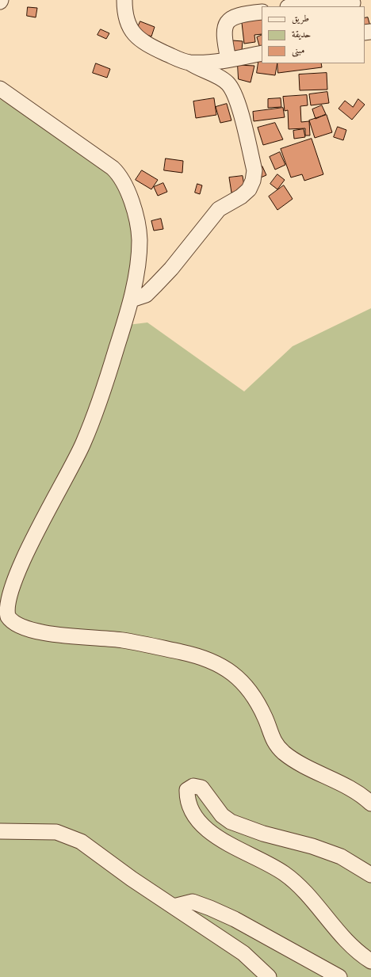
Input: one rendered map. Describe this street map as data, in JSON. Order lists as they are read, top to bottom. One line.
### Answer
{"legend":["طريق","حديقة","مبنى"]}
